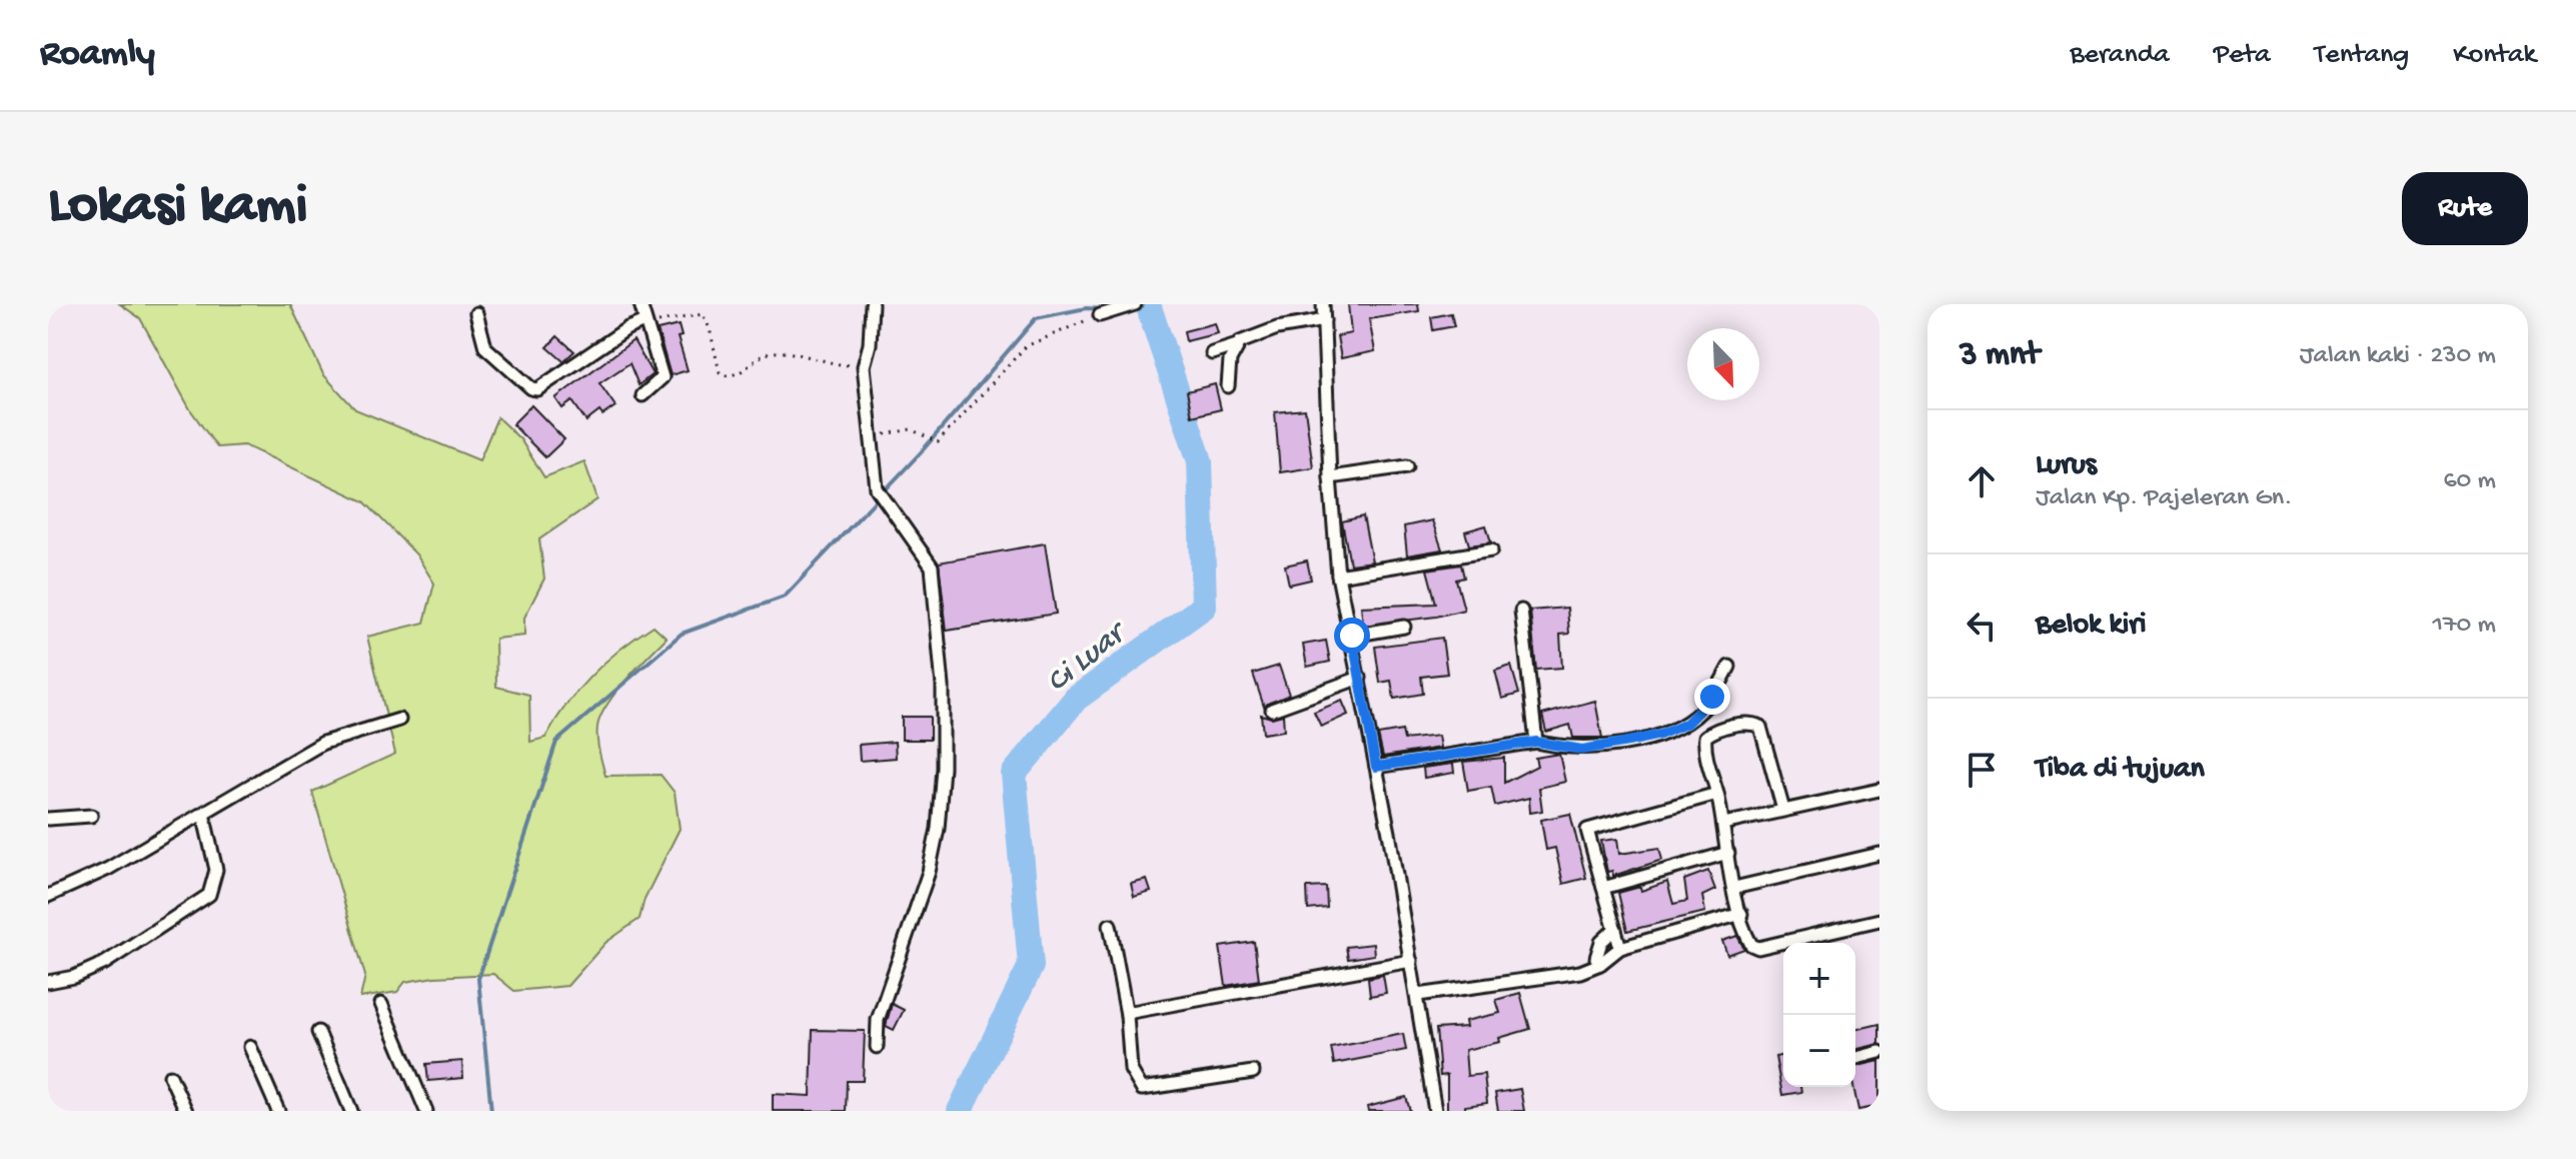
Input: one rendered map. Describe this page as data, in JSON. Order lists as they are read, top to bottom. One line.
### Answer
{"water":["Ci Luar"],"north":"bottom right","page":{"header":"Roamly","nav":["Beranda","Peta","Tentang","Kontak"],"buttons":"Rute","title":"Lokasi kami","heading":["3 mnt","Jalan kaki · 230 m"],"list":[["Lurus","Jalan Kp. Pajeleran Gn.","60 m"],["Belok kiri","170 m"],"Tiba di tujuan"],"map_buttons":["+","−"]}}
